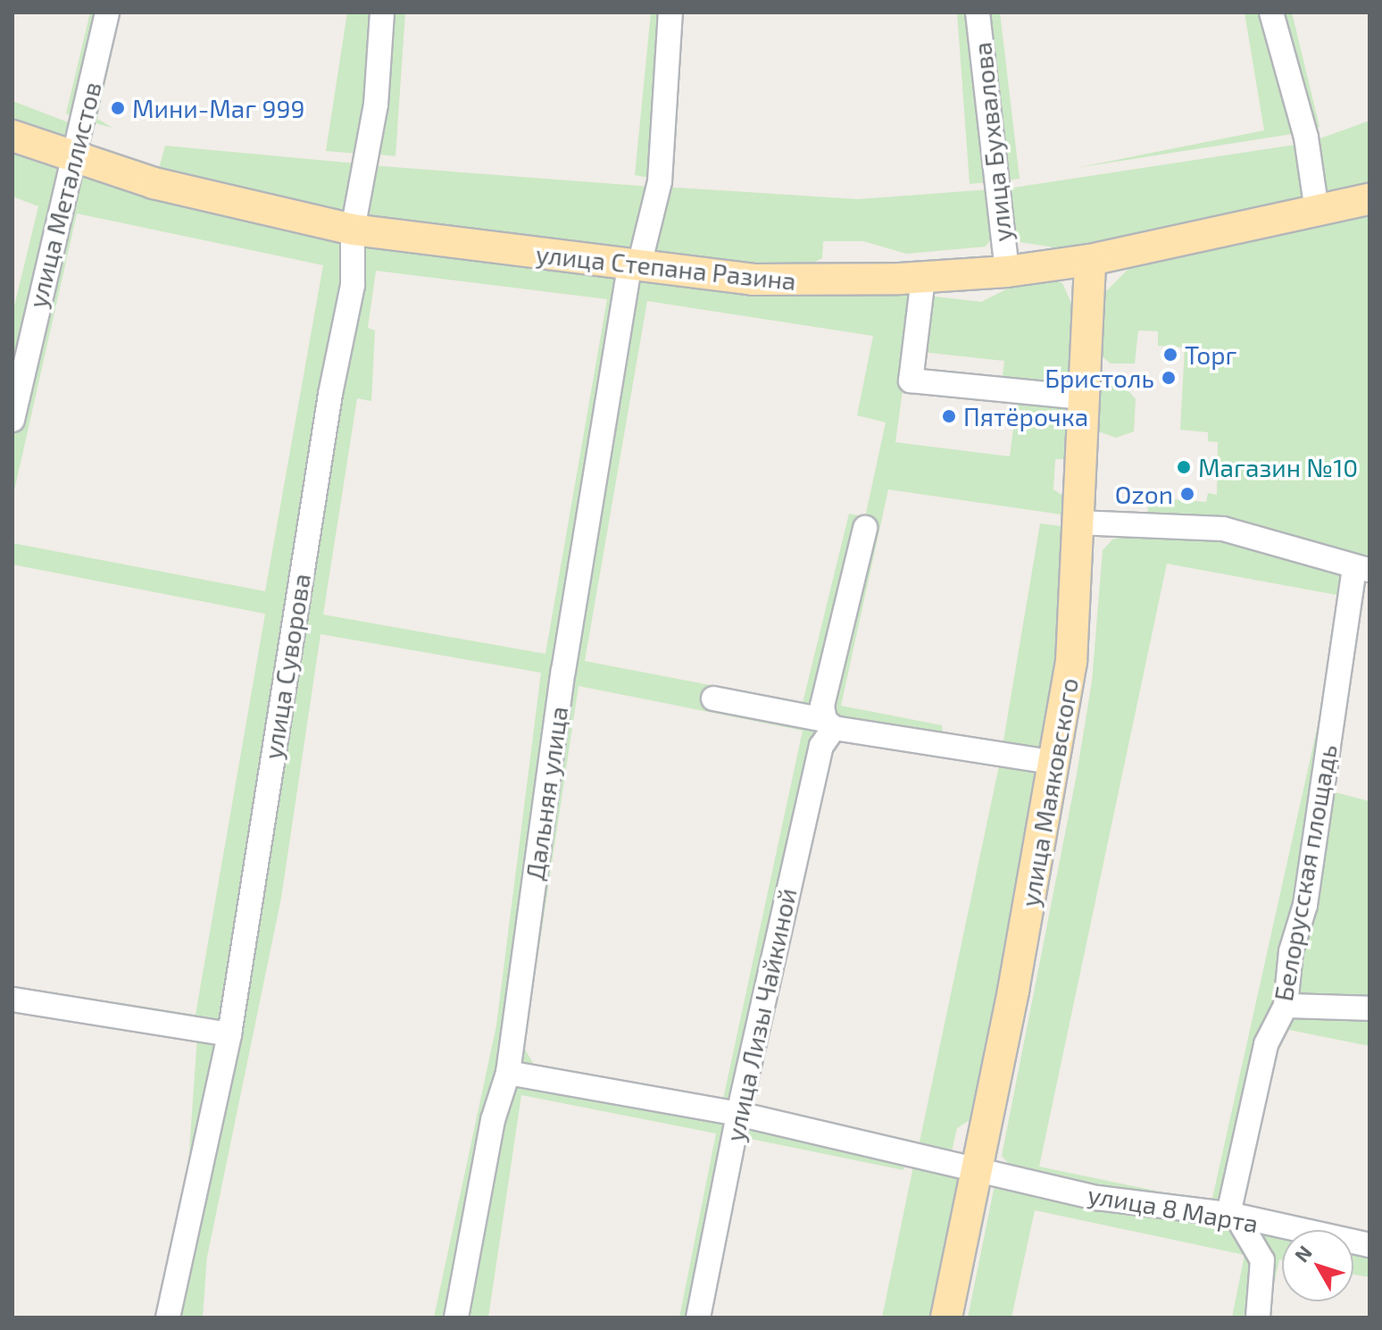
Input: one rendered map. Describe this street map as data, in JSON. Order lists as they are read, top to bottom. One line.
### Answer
{"streets":{"main road":["улица Степана Разина","улица Маяковского"],"street":["улица Бухвалова","улица Металлистов","улица Суворова","Дальняя улица","Белорусская площадь","улица Лизы Чайкиной","улица 8 Марта"]},"crossings":[["улица Бухвалова","улица Степана Разина"],["улица Металлистов","улица Степана Разина"],["улица Степана Разина","улица Суворова"],["улица Степана Разина","улица Маяковского"],["улица Степана Разина","Дальняя улица"],["улица Маяковского","Белорусская площадь"],["улица Маяковского","улица 8 Марта"],["Дальняя улица","улица 8 Марта"],["Белорусская площадь","улица 8 Марта"],["улица Лизы Чайкиной","улица 8 Марта"]],"places":["Мини-Маг 999","Торг","Бристоль","Пятёрочка","Магазин №10","Ozon"],"north":"top left"}
